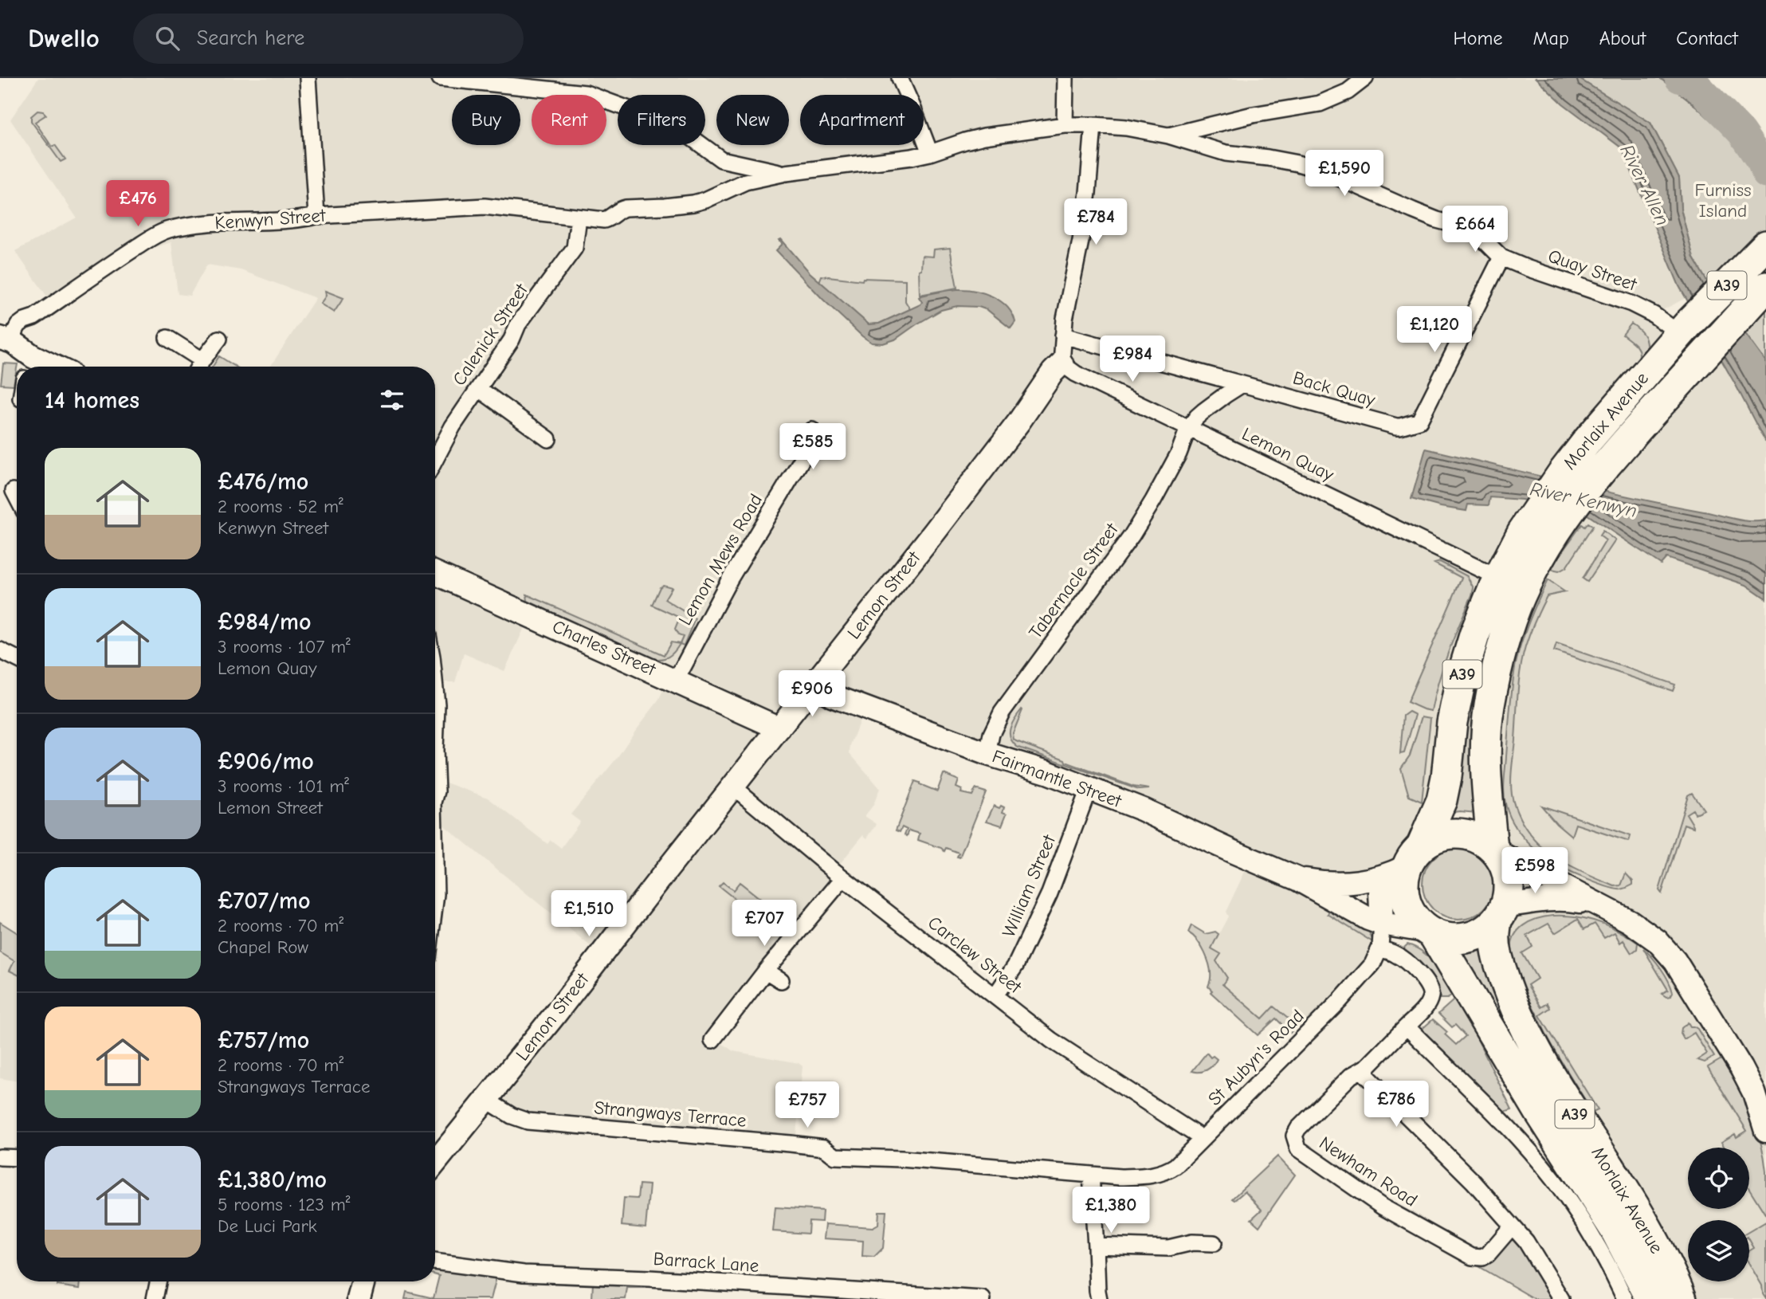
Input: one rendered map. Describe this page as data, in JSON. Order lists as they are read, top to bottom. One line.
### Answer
{"streets":{"highway":["A39","Morlaix Avenue"],"street":["Kenwyn Street","Quay Street","Calenick Street","Back Quay","Lemon Quay","Lemon Mews Road","Tabernacle Street","Lemon Street","Charles Street","Fairmantle Street","William Street","Carclew Street","St Aubyn's Road","Strangways Terrace","Newham Road","Barrack Lane"]},"crossings":[["Kenwyn Street","Quay Street"],["Kenwyn Street","Calenick Street"],["Quay Street","Back Quay"],["Quay Street","Morlaix Avenue"],["A39","Morlaix Avenue"],["A39","Fairmantle Street"],["Morlaix Avenue","Lemon Quay"],["Morlaix Avenue","Fairmantle Street"],["Lemon Quay","Tabernacle Street"],["Lemon Quay","Lemon Street"],["Lemon Mews Road","Charles Street"],["Tabernacle Street","Fairmantle Street"],["Lemon Street","Charles Street"],["Lemon Street","Fairmantle Street"],["Lemon Street","Carclew Street"],["Lemon Street","Strangways Terrace"],["Fairmantle Street","William Street"],["Fairmantle Street","St Aubyn's Road"],["William Street","Carclew Street"],["Carclew Street","St Aubyn's Road"],["St Aubyn's Road","Strangways Terrace"],["St Aubyn's Road","Newham Road"]],"water":["River Allen","River Kenwyn"],"parks":["Furniss Island"],"page":{"header":"Dwello","search":"Search here","nav":["Home","Map","About","Contact"],"chip":["Buy","Rent","Filters","New","Apartment"],"price":["£1,590","£476","£784","£664","£1,120","£984","£585","£906","£598","£1,510","£707","£786","£757","£1,380"],"heading":"14 homes","list":[{"name":"£476/mo","note":"2 rooms · 52 m² · Kenwyn Street"},{"name":"£984/mo","note":"3 rooms · 107 m² · Lemon Quay"},{"name":"£906/mo","note":"3 rooms · 101 m² · Lemon Street"},{"name":"£707/mo","note":"2 rooms · 70 m² · Chapel Row"},{"name":"£757/mo","note":"2 rooms · 70 m² · Strangways Terrace"},{"name":"£1,380/mo","note":"5 rooms · 123 m² · De Luci Park"}]}}
